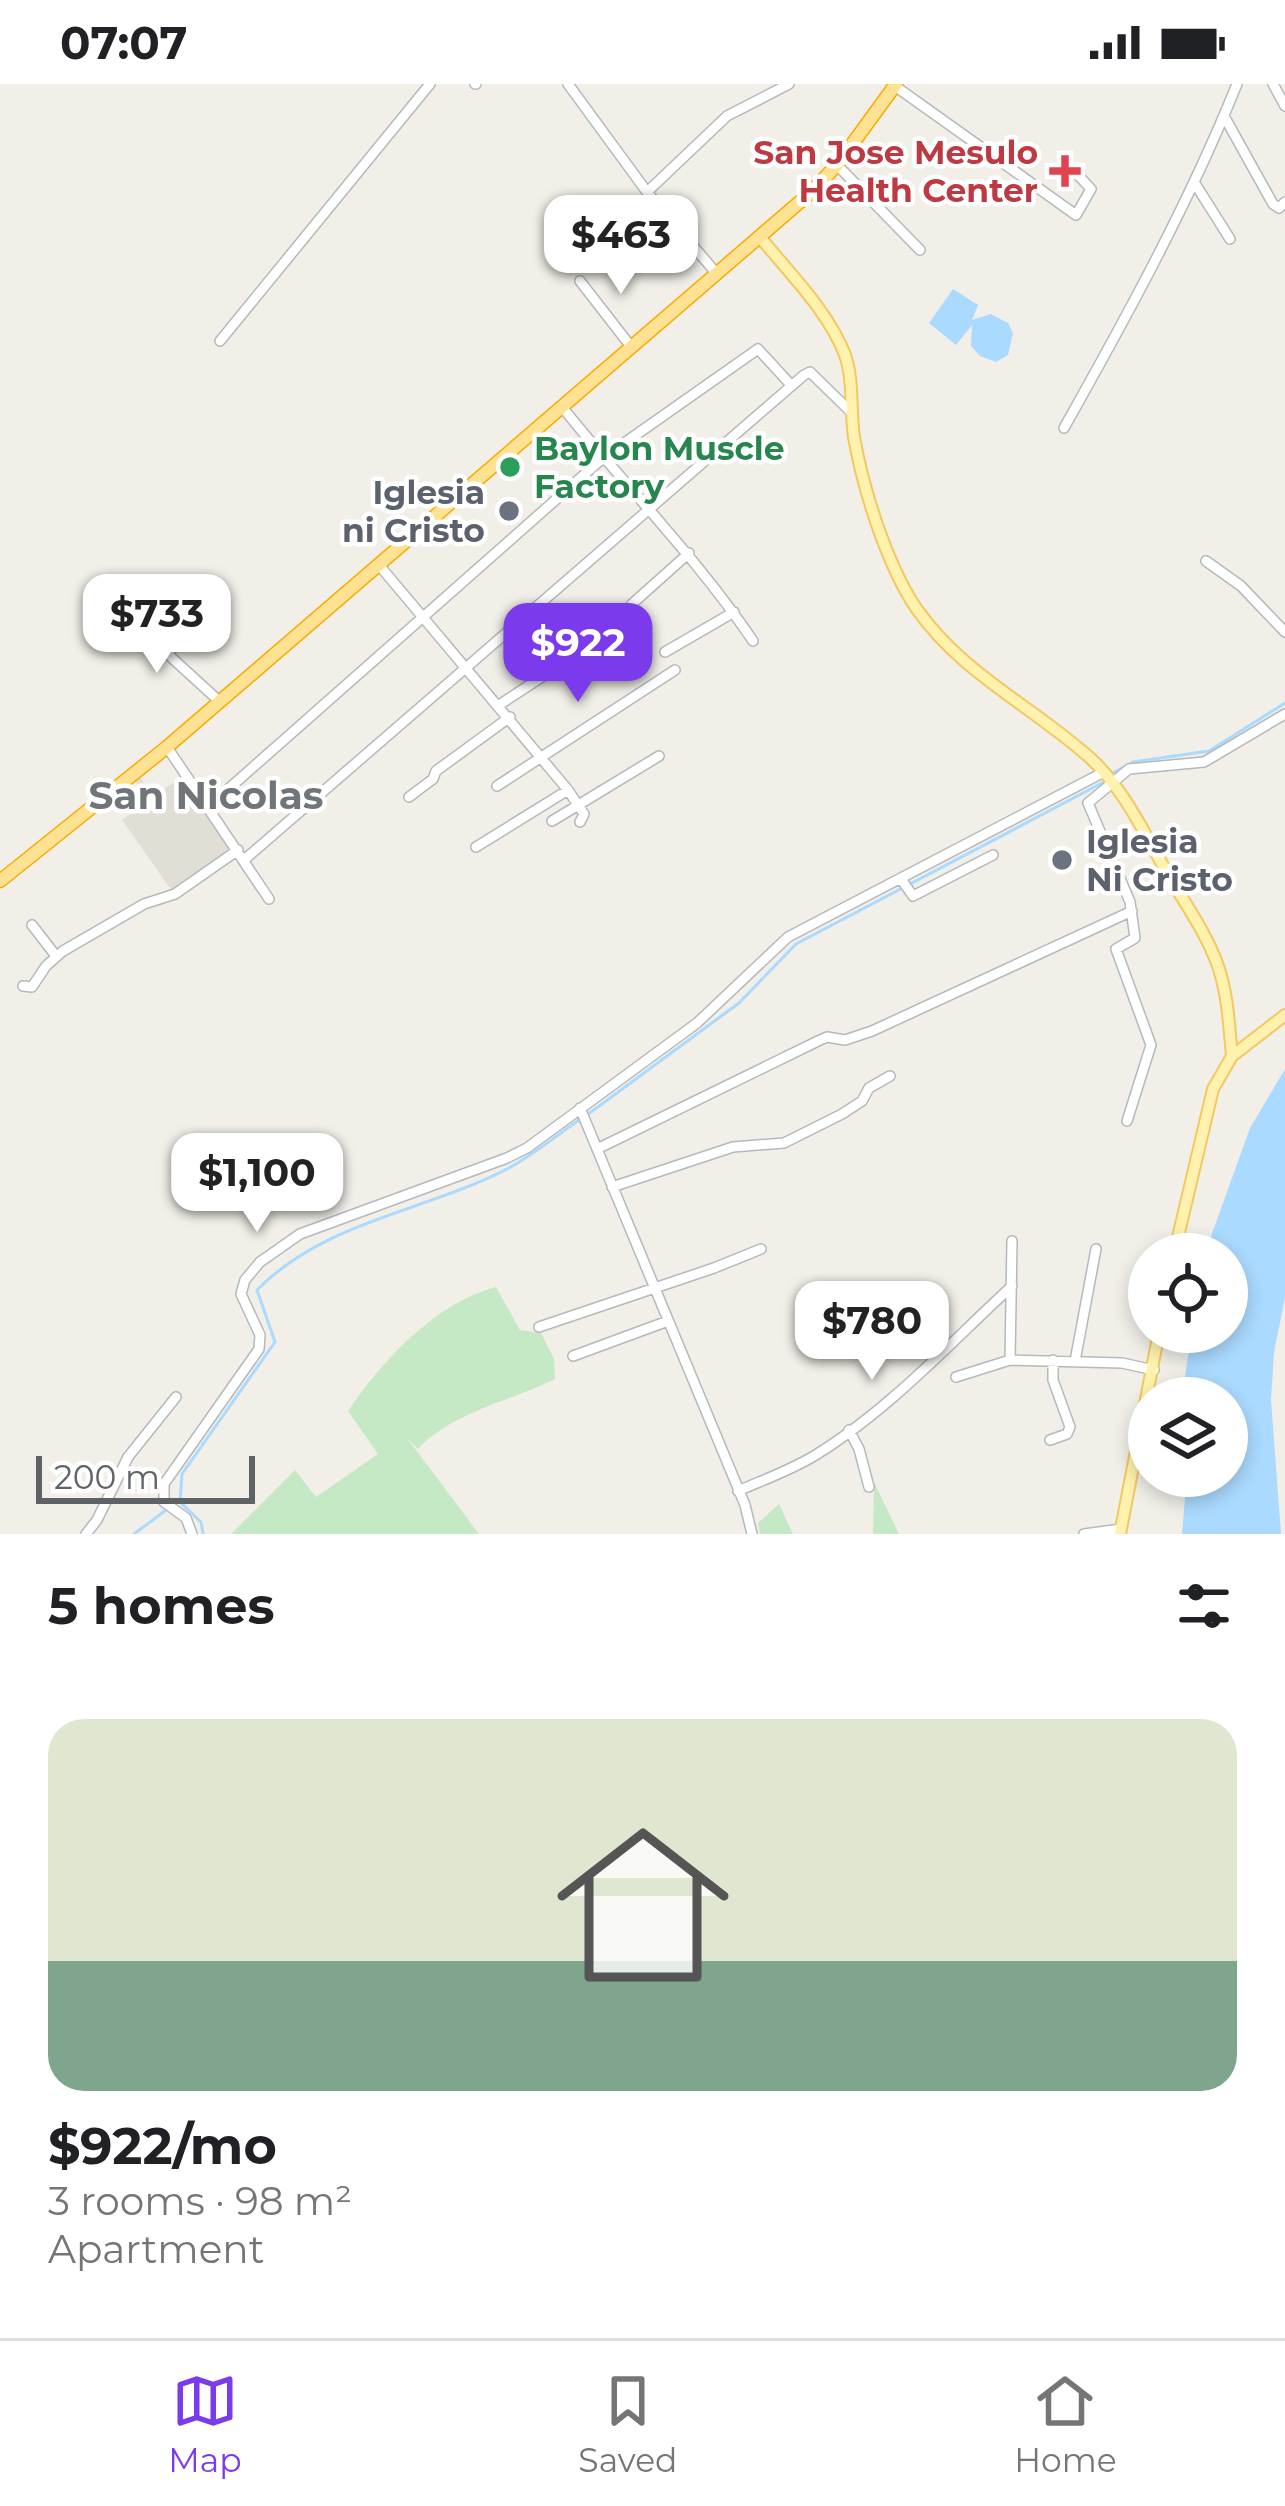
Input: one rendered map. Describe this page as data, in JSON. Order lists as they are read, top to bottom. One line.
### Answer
{"districts":["San Nicolas"],"places":{"health":["San Jose Mesulo Health Center"],"other":["Baylon Muscle Factory","Iglesia ni Cristo","Iglesia Ni Cristo"]},"scale_bar":"200 m","page":{"status":"07:07","price":["$463","$733","$922","$1,100","$780"],"scale":"200 m","heading":"5 homes","list":[{"name":"$922/mo","note":"3 rooms · 98 m² · Apartment"}],"tabs":["Map","Saved","Home"]}}
